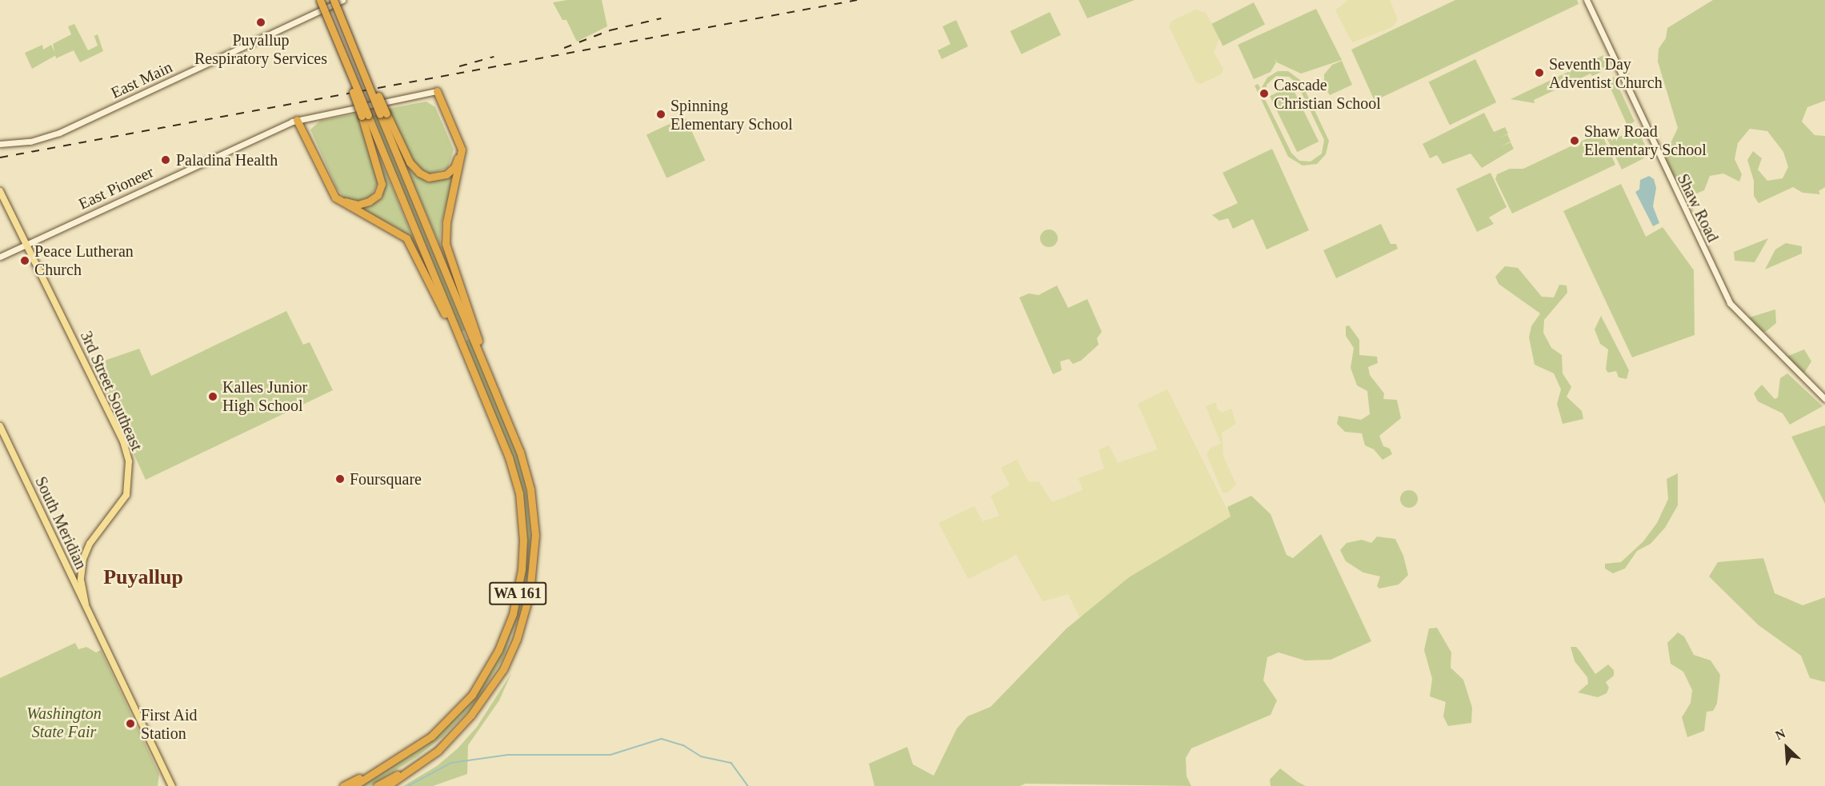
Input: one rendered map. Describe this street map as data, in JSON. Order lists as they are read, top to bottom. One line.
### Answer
{"streets":{"highway":["WA 161"],"main road":["East Main","East Pioneer","Shaw Road","3rd Street Southeast","South Meridian"]},"crossings":[["East Pioneer","3rd Street Southeast"],["3rd Street Southeast","South Meridian"]],"districts":["Puyallup"],"parks":["Washington State Fair"],"places":["Puyallup Respiratory Services","Seventh Day Adventist Church","Cascade Christian School","Spinning Elementary School","Shaw Road Elementary School","Paladina Health","Peace Lutheran Church","Kalles Junior High School","Foursquare","First Aid Station"],"north":"top left"}
